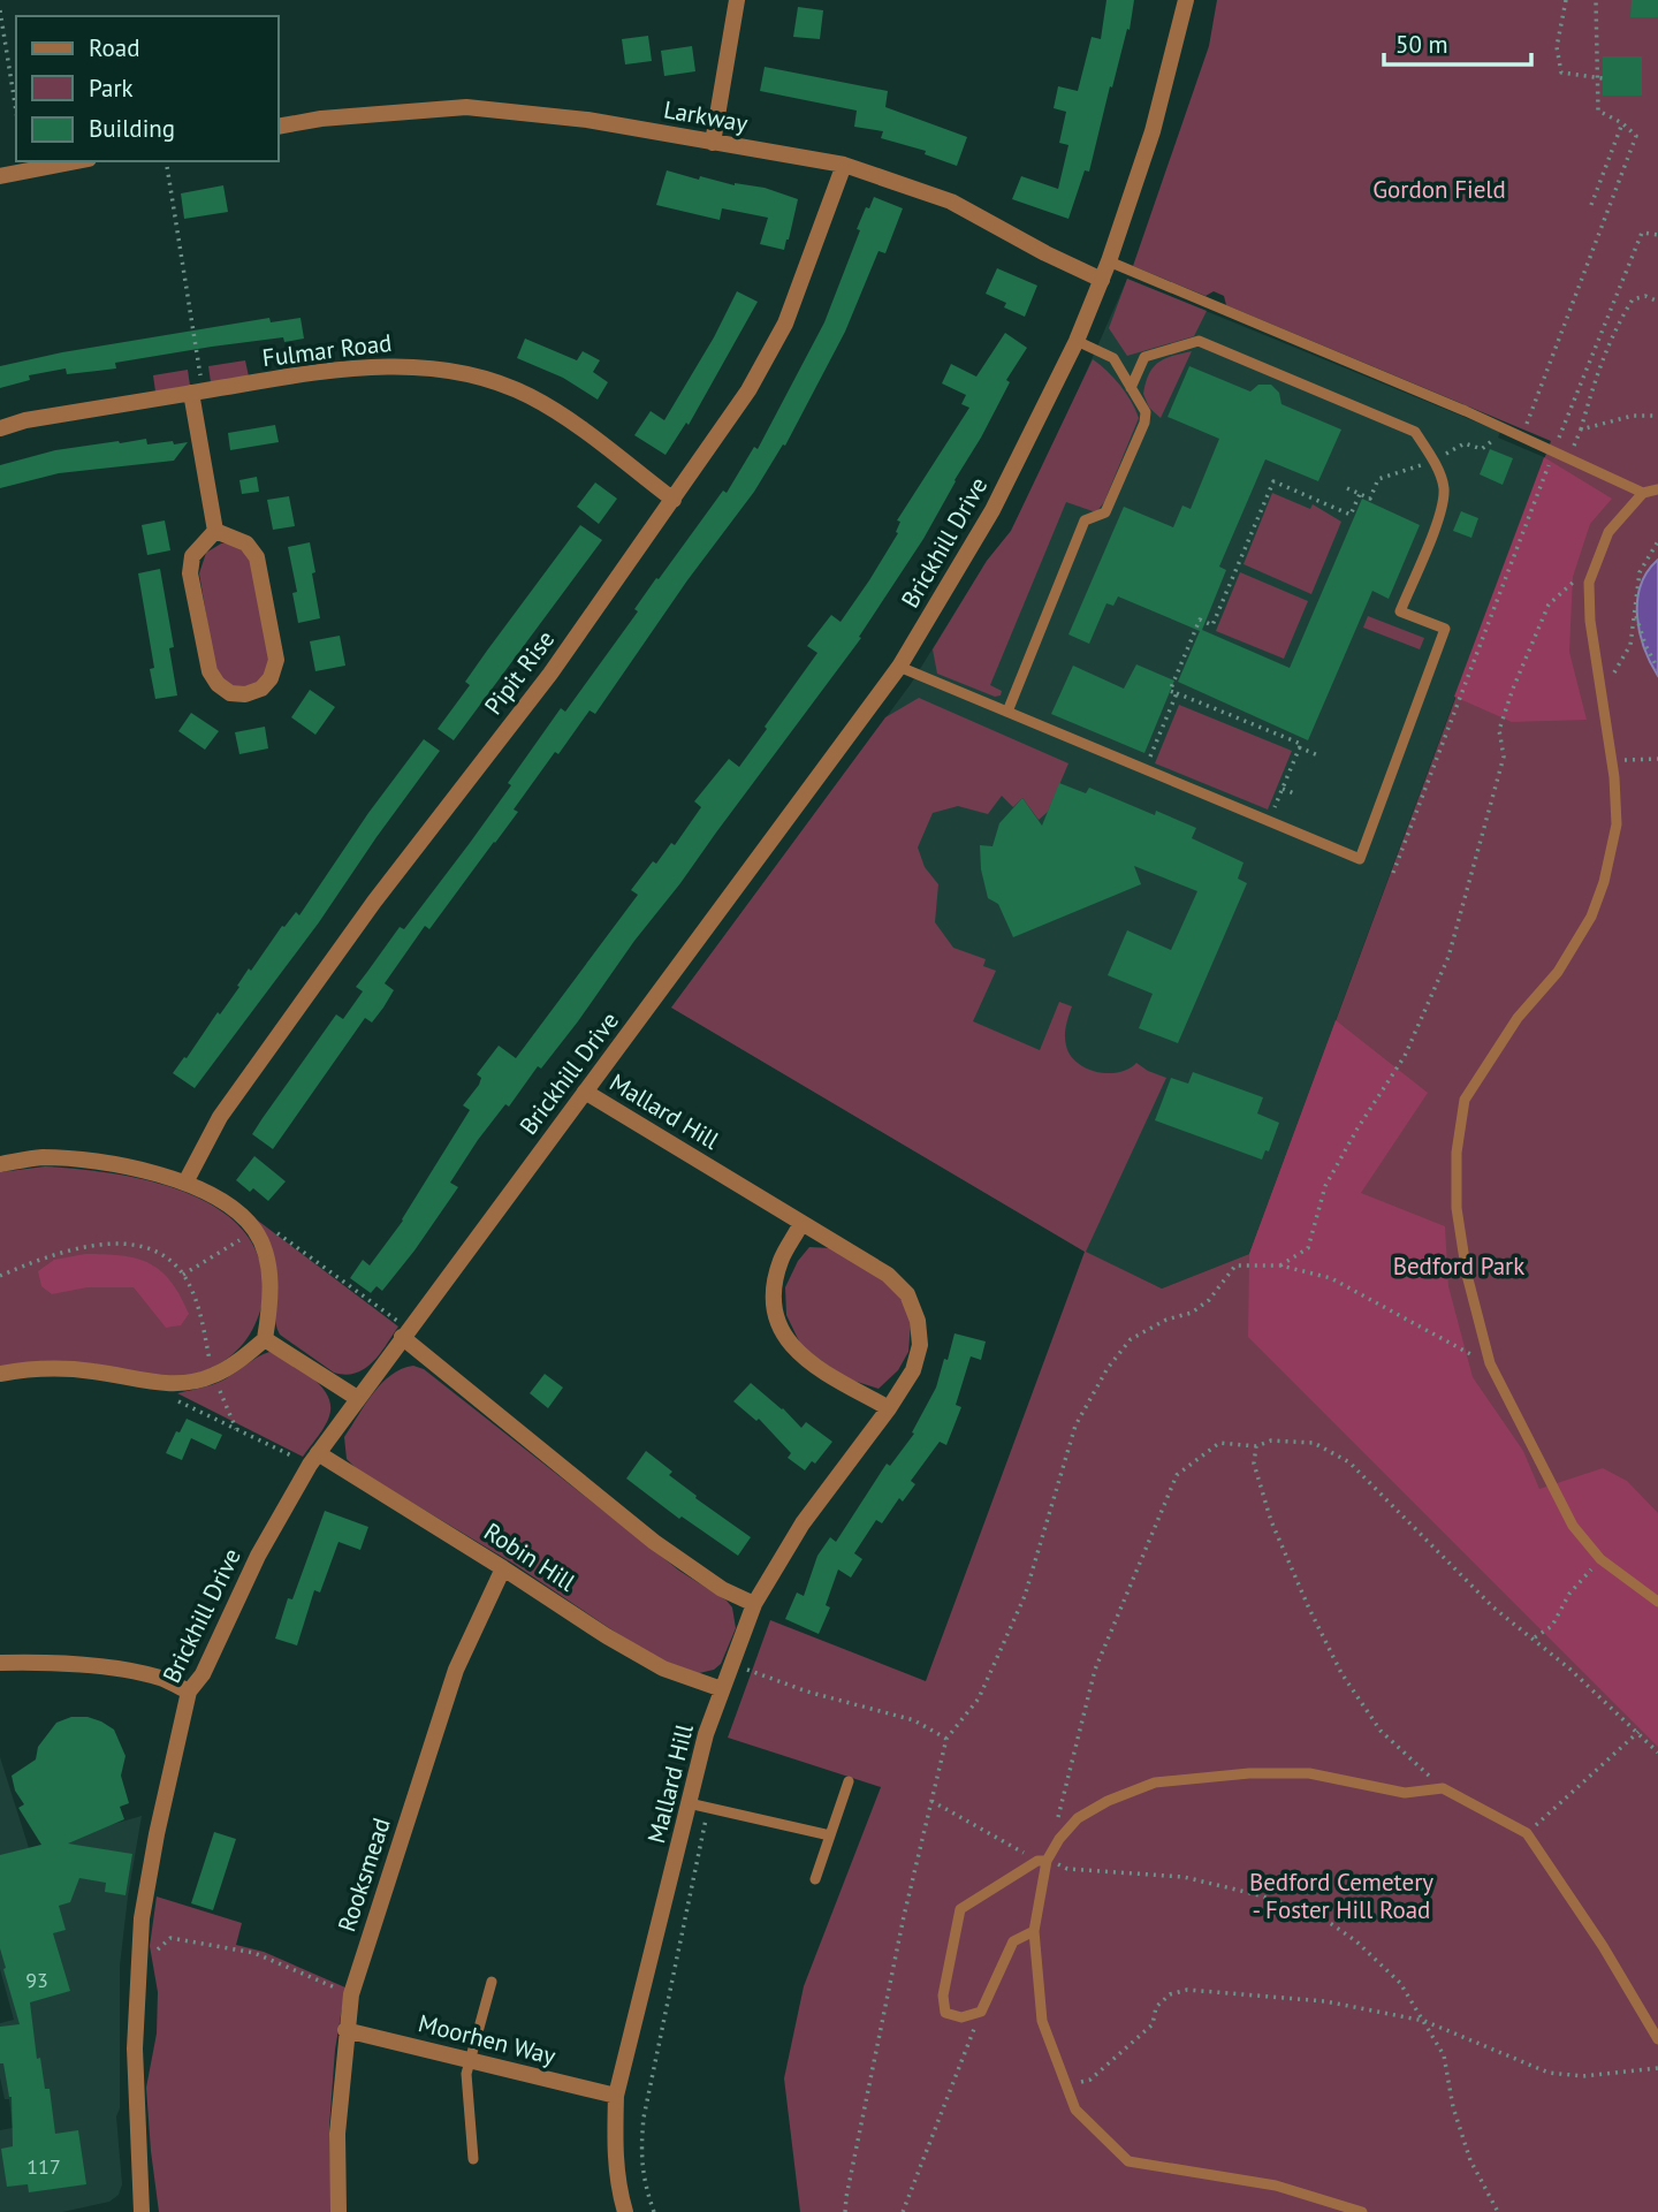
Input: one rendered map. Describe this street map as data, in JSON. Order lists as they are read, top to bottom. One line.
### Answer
{"streets":{"street":["Larkway","Fulmar Road","Brickhill Drive","Pipit Rise","Mallard Hill","Robin Hill","Rooksmead","Moorhen Way"]},"crossings":[["Larkway","Brickhill Drive"],["Larkway","Pipit Rise"],["Fulmar Road","Pipit Rise"],["Brickhill Drive","Mallard Hill"],["Brickhill Drive","Robin Hill"],["Mallard Hill","Robin Hill"],["Mallard Hill","Moorhen Way"],["Robin Hill","Rooksmead"],["Rooksmead","Moorhen Way"]],"parks":["Gordon Field","Bedford Park","Bedford Cemetery - Foster Hill Road"],"house_numbers":["93","117"],"legend":["Road","Park","Building"],"scale_bar":"50 m"}
